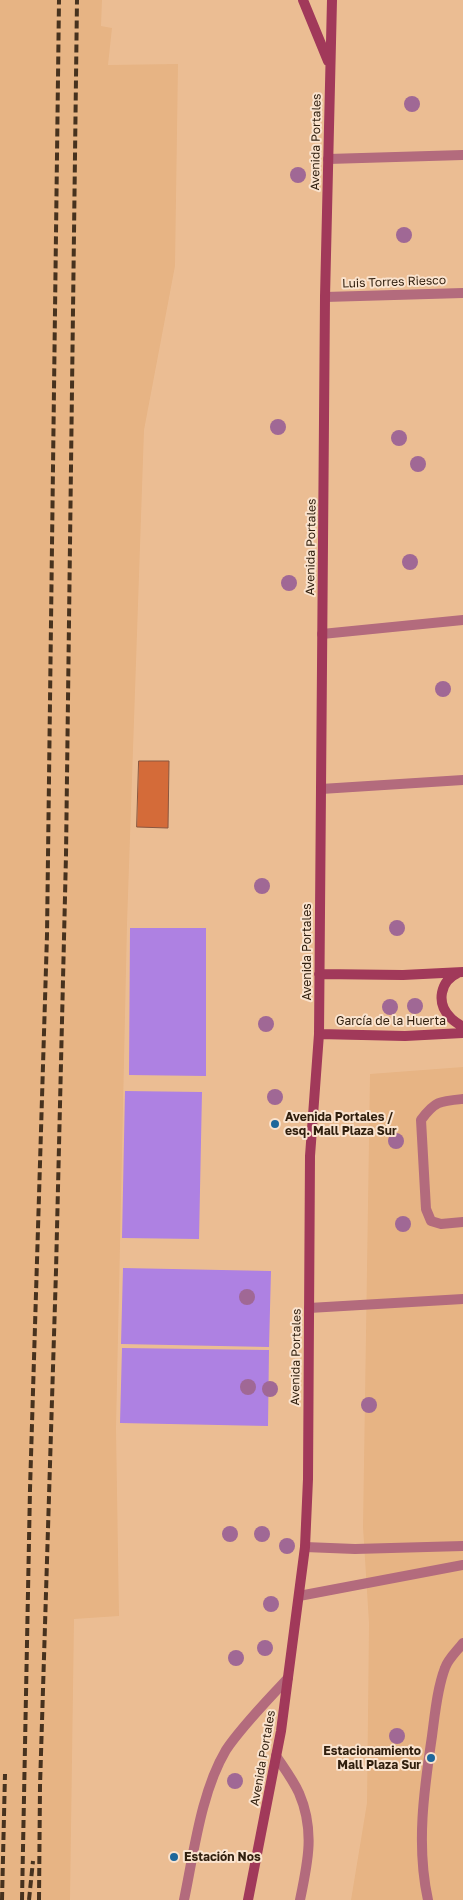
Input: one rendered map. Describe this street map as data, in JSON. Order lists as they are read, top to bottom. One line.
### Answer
{"streets":{"main road":["Avenida Portales","García de la Huerta"],"street":["Luis Torres Riesco"]},"crossings":[["Avenida Portales","Luis Torres Riesco"],["Avenida Portales","García de la Huerta"]],"places":["Avenida Portales / esq. Mall Plaza Sur","Estacionamiento Mall Plaza Sur","Estación Nos"]}
